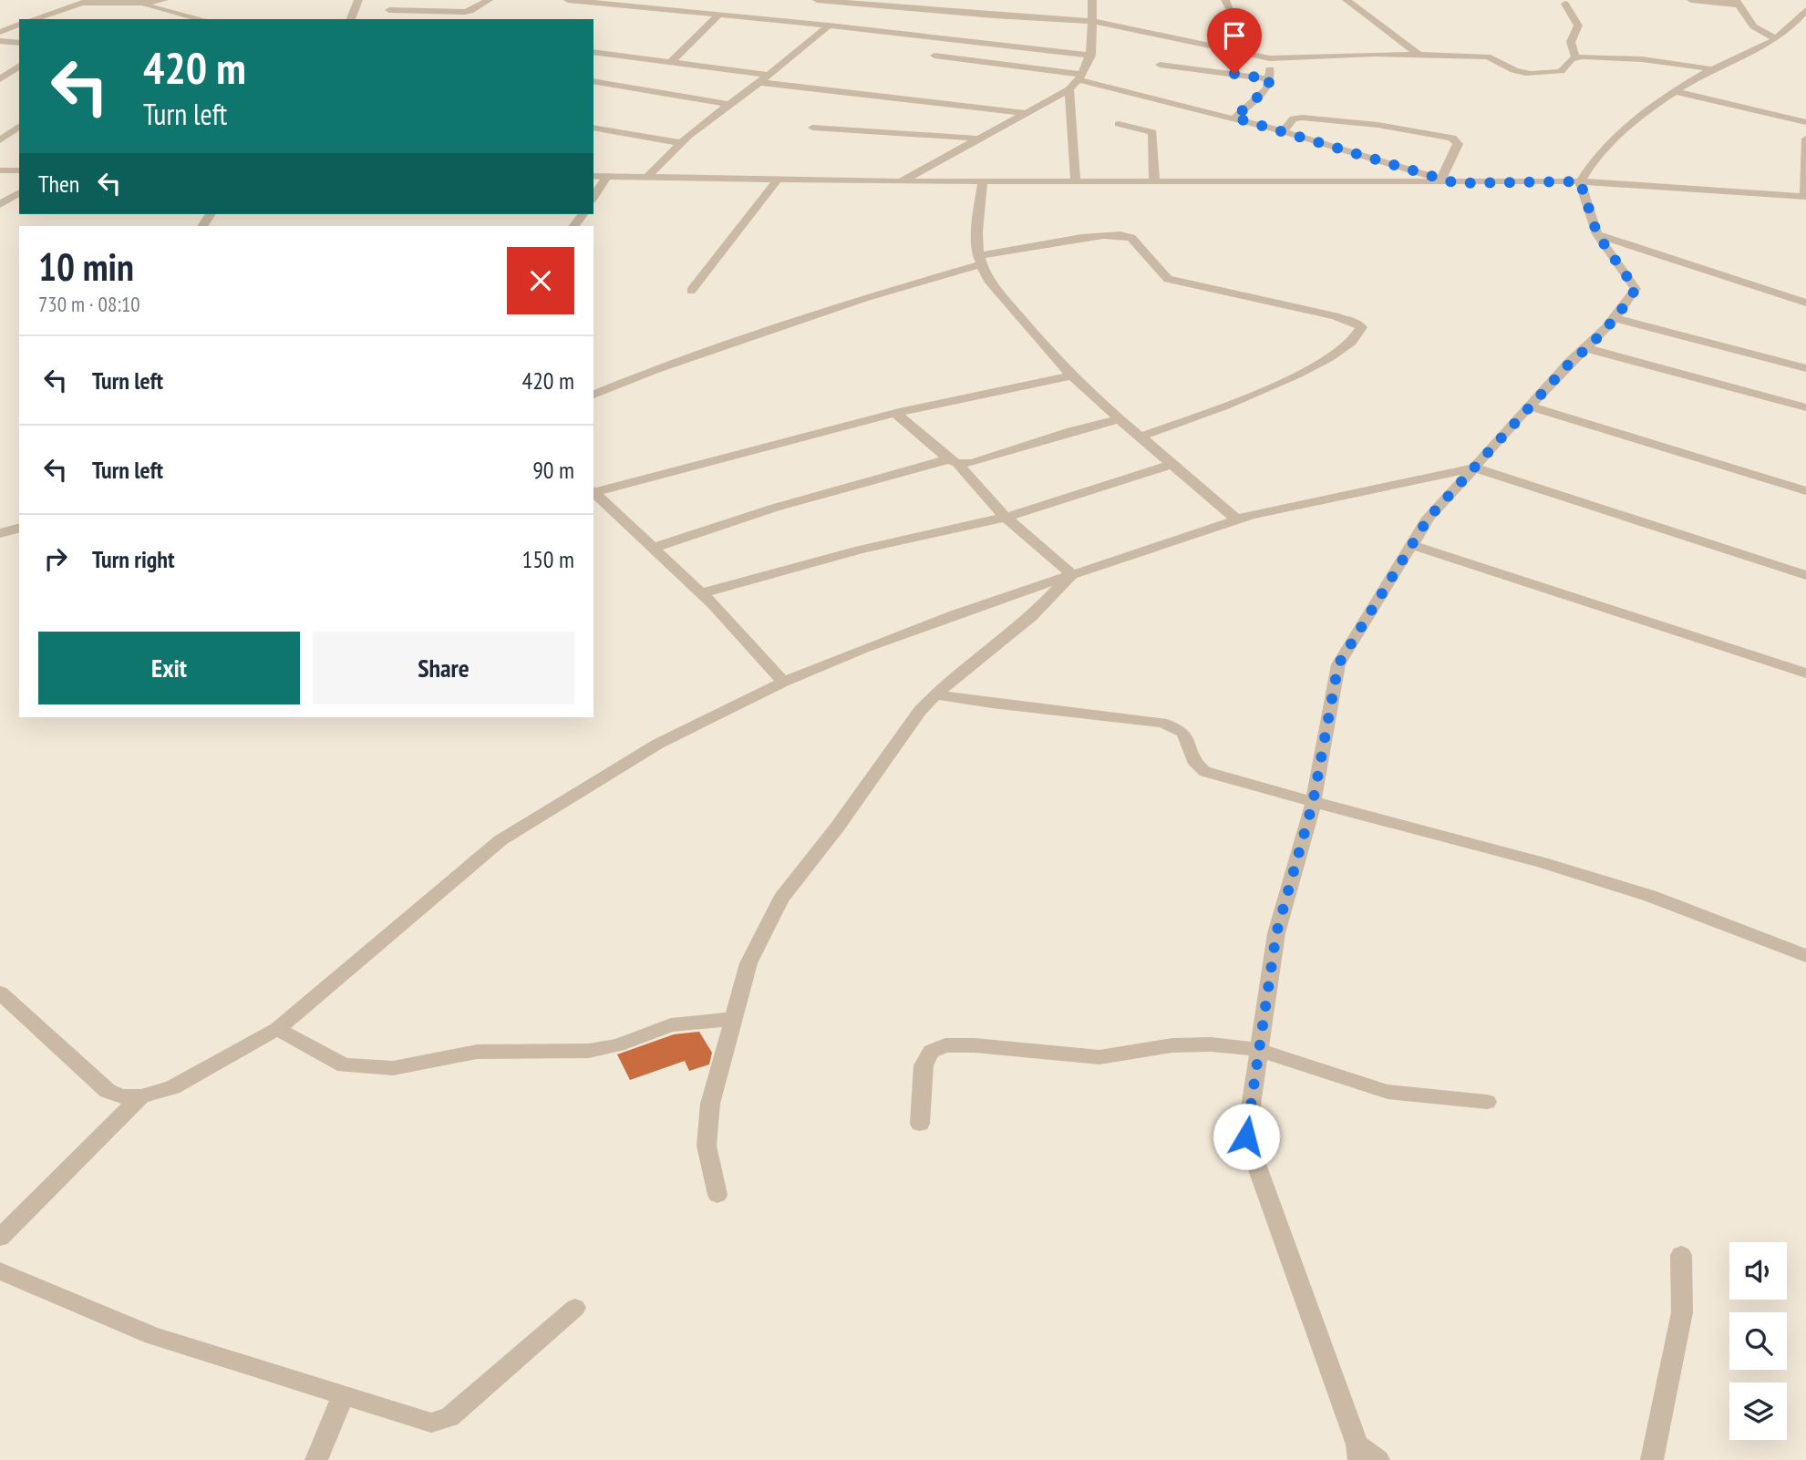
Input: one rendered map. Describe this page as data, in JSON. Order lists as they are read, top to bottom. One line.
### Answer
{"page":{"turn":["420 m","Turn left"],"then":"Then","heading":["10 min","730 m · 08:10"],"list":[{"name":"Turn left","value":"420 m"},{"name":"Turn left","value":"90 m"},{"name":"Turn right","value":"150 m"}],"buttons":["Exit","Share"]}}
